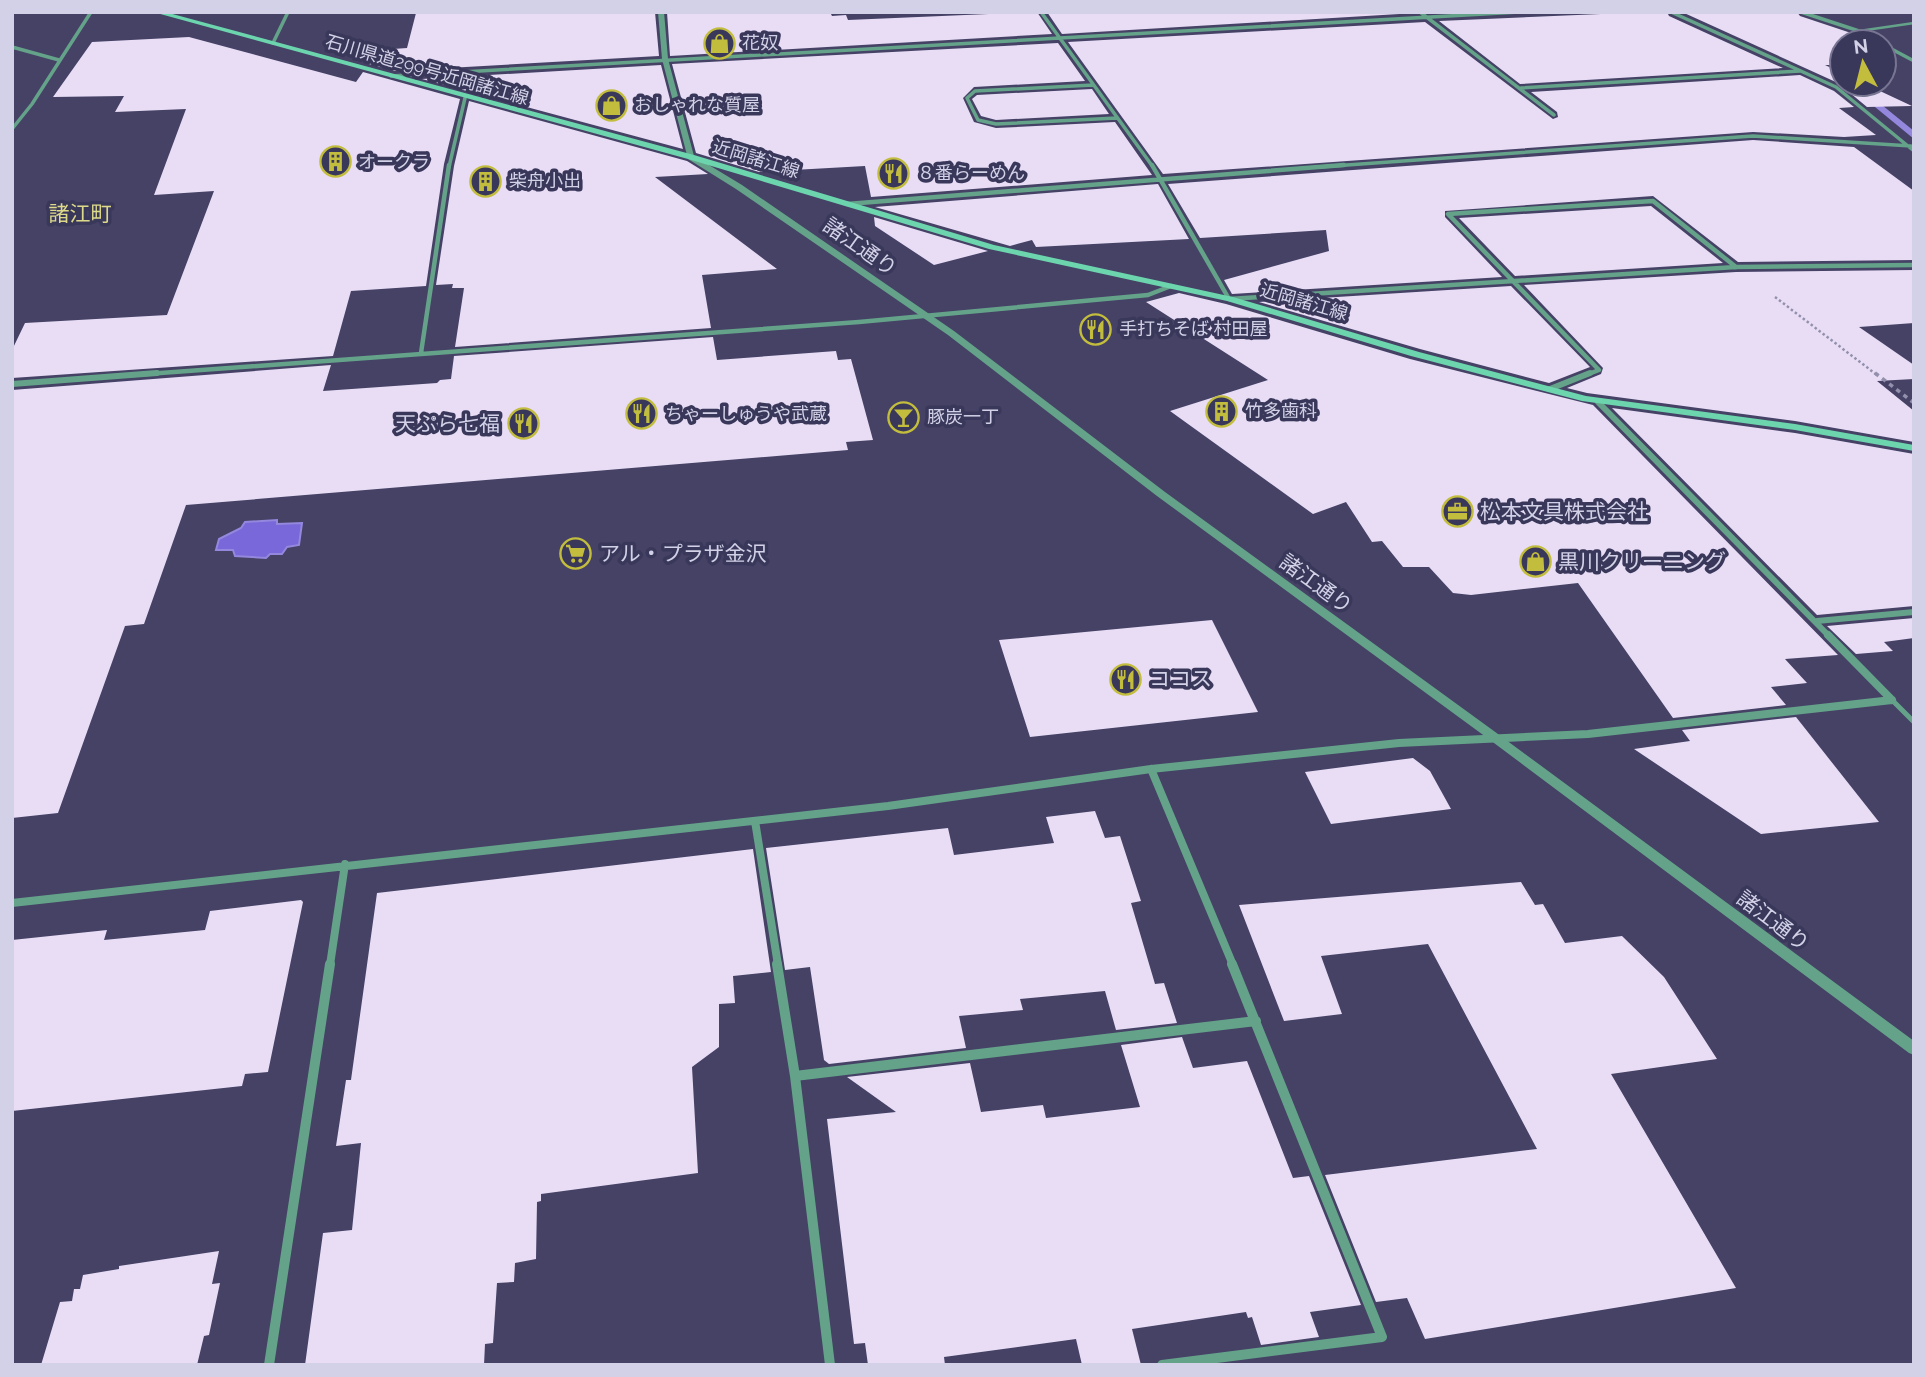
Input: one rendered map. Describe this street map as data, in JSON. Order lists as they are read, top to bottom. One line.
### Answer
{"streets":{"main road":["石川県道299号近岡諸江線","近岡諸江線"],"street":["諸江通り"]},"crossings":[["石川県道299号近岡諸江線","近岡諸江線"],["石川県道299号近岡諸江線","諸江通り"],["近岡諸江線","諸江通り"]],"districts":["諸江町"],"places":{"shop":["花奴","おしゃれな質屋","黒川クリーニング"],"building":["オークラ","柴舟小出","竹多歯科"],"restaurant":["８番らーめん","手打ちそば 村田屋","ちゃーしゅうや武蔵","天ぷら七福","ココス"],"bar":["豚炭一丁"],"office":["松本文具株式会社"],"supermarket":["アル・プラザ金沢"]},"north":"top"}
